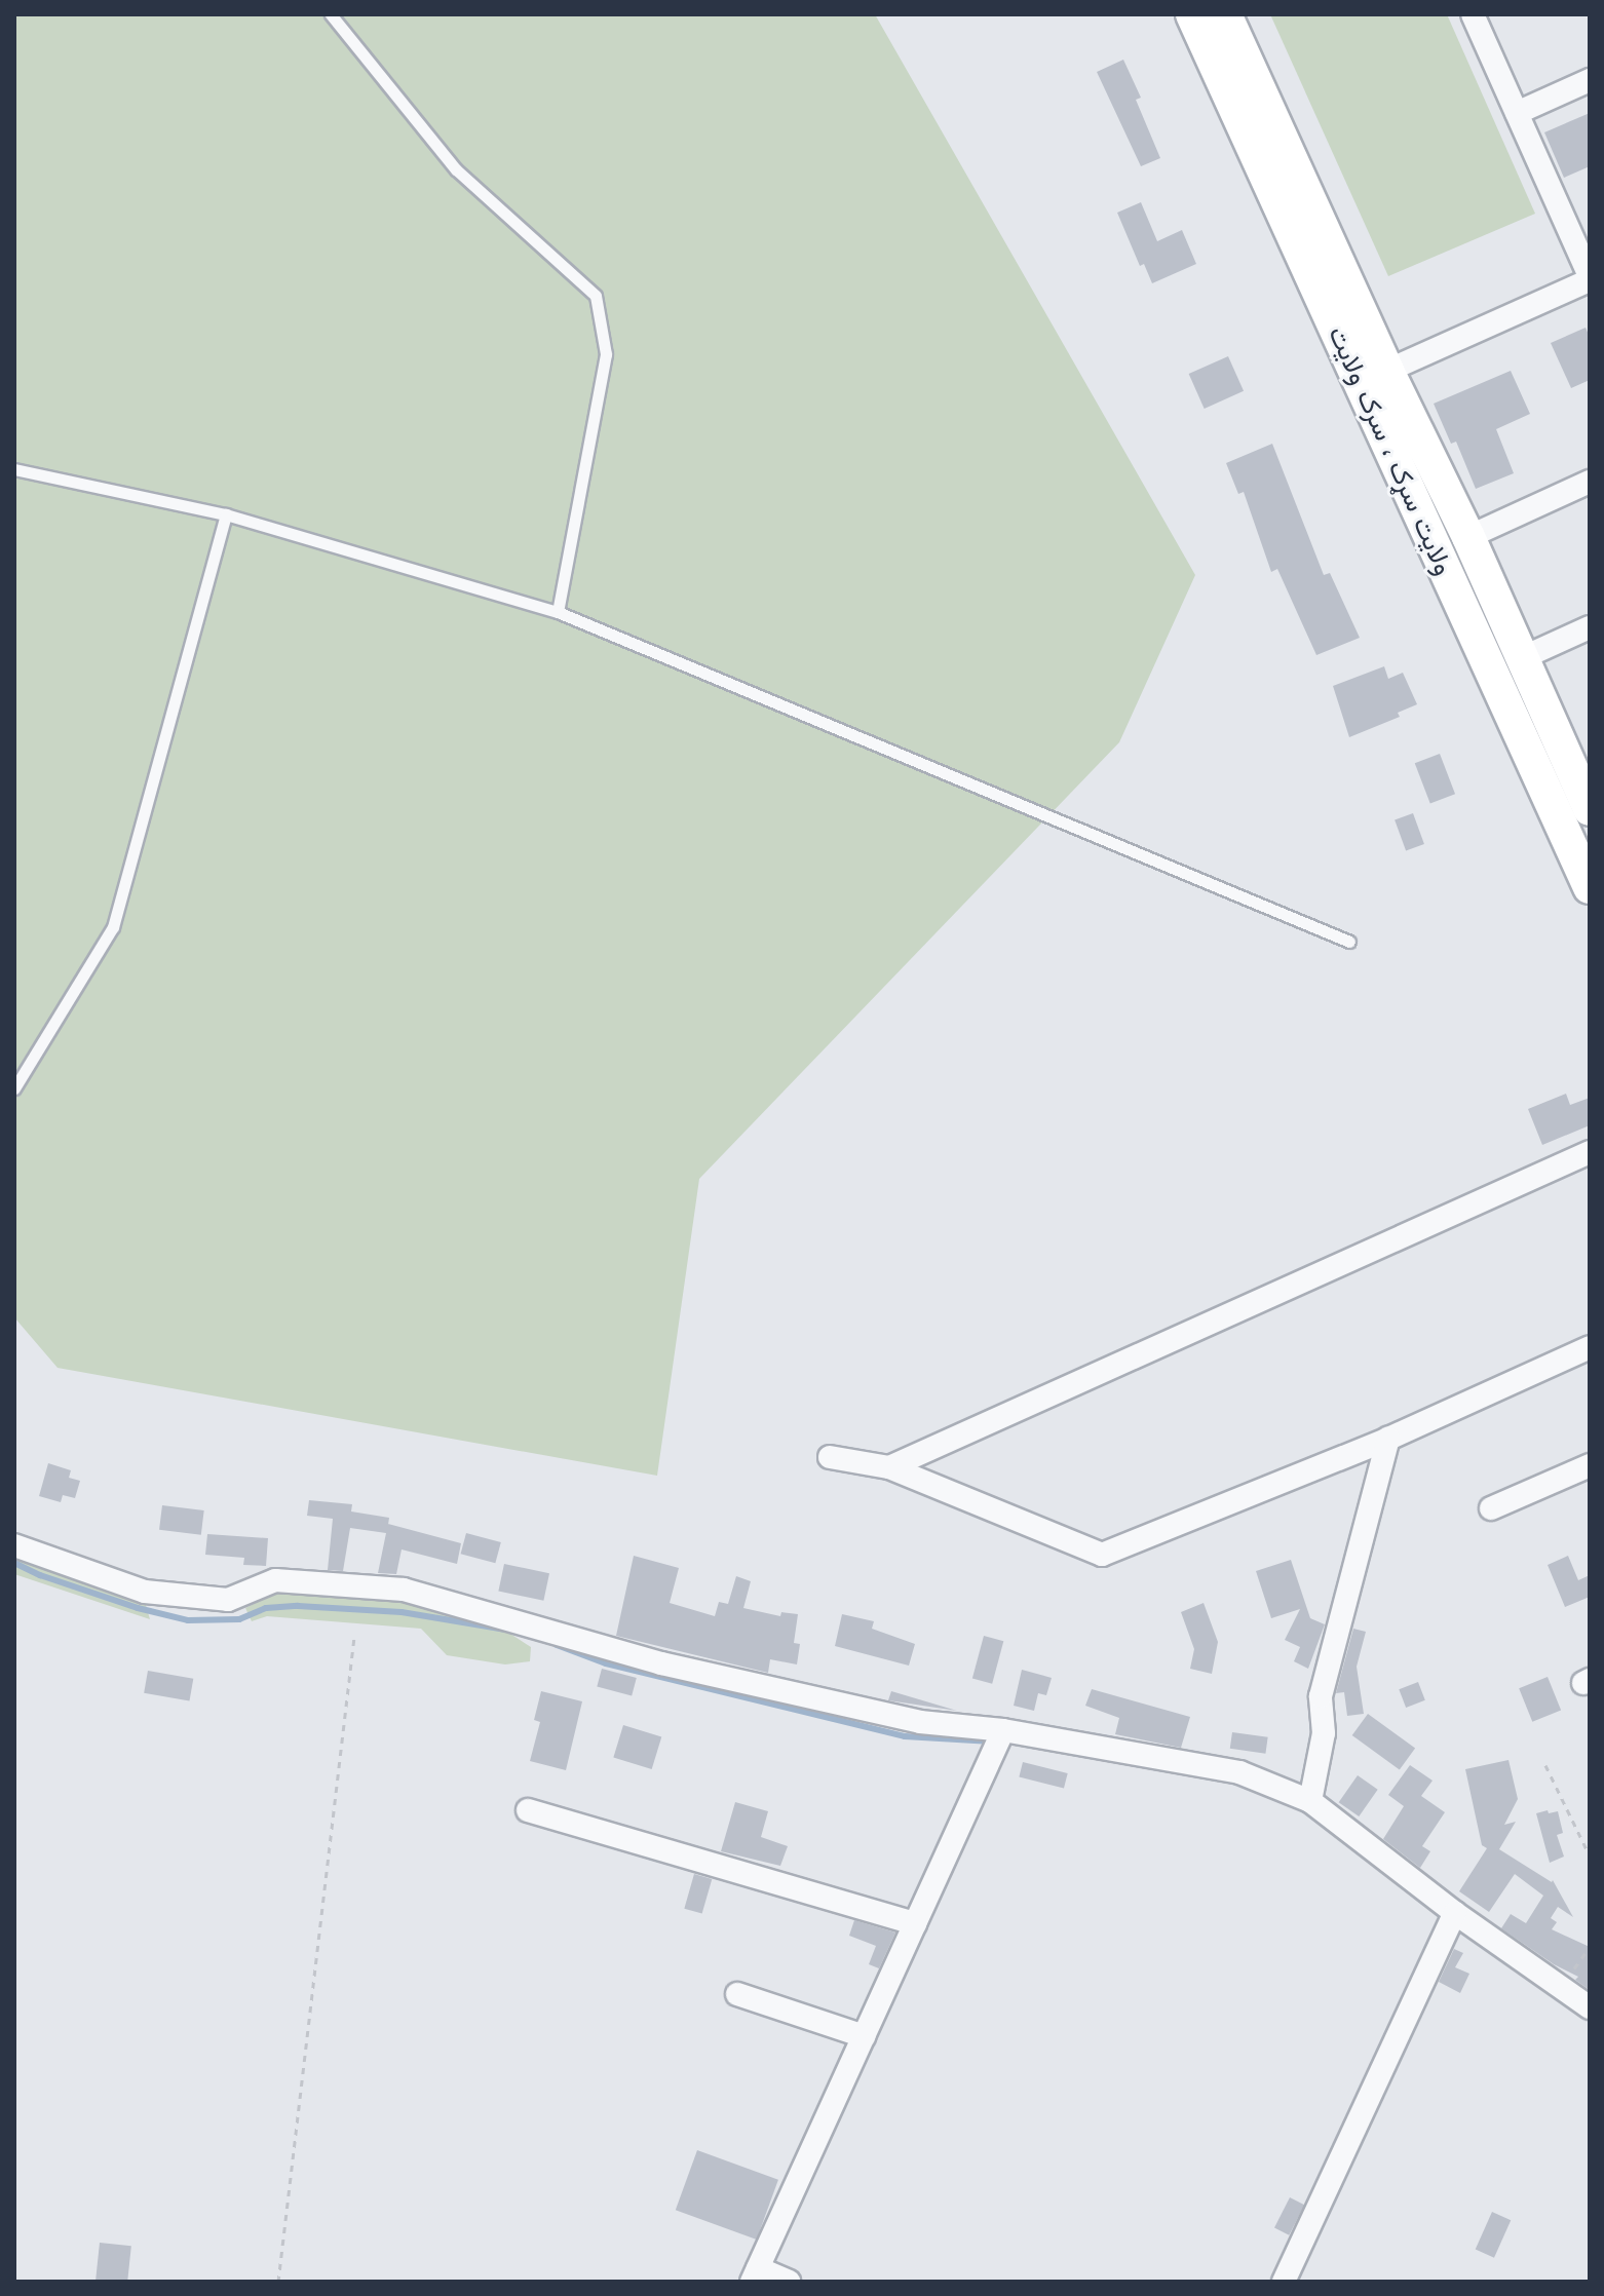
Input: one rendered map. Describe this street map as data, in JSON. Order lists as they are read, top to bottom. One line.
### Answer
{"streets":{"main road":["ولایت سړک ، سرک ولایت"]}}
